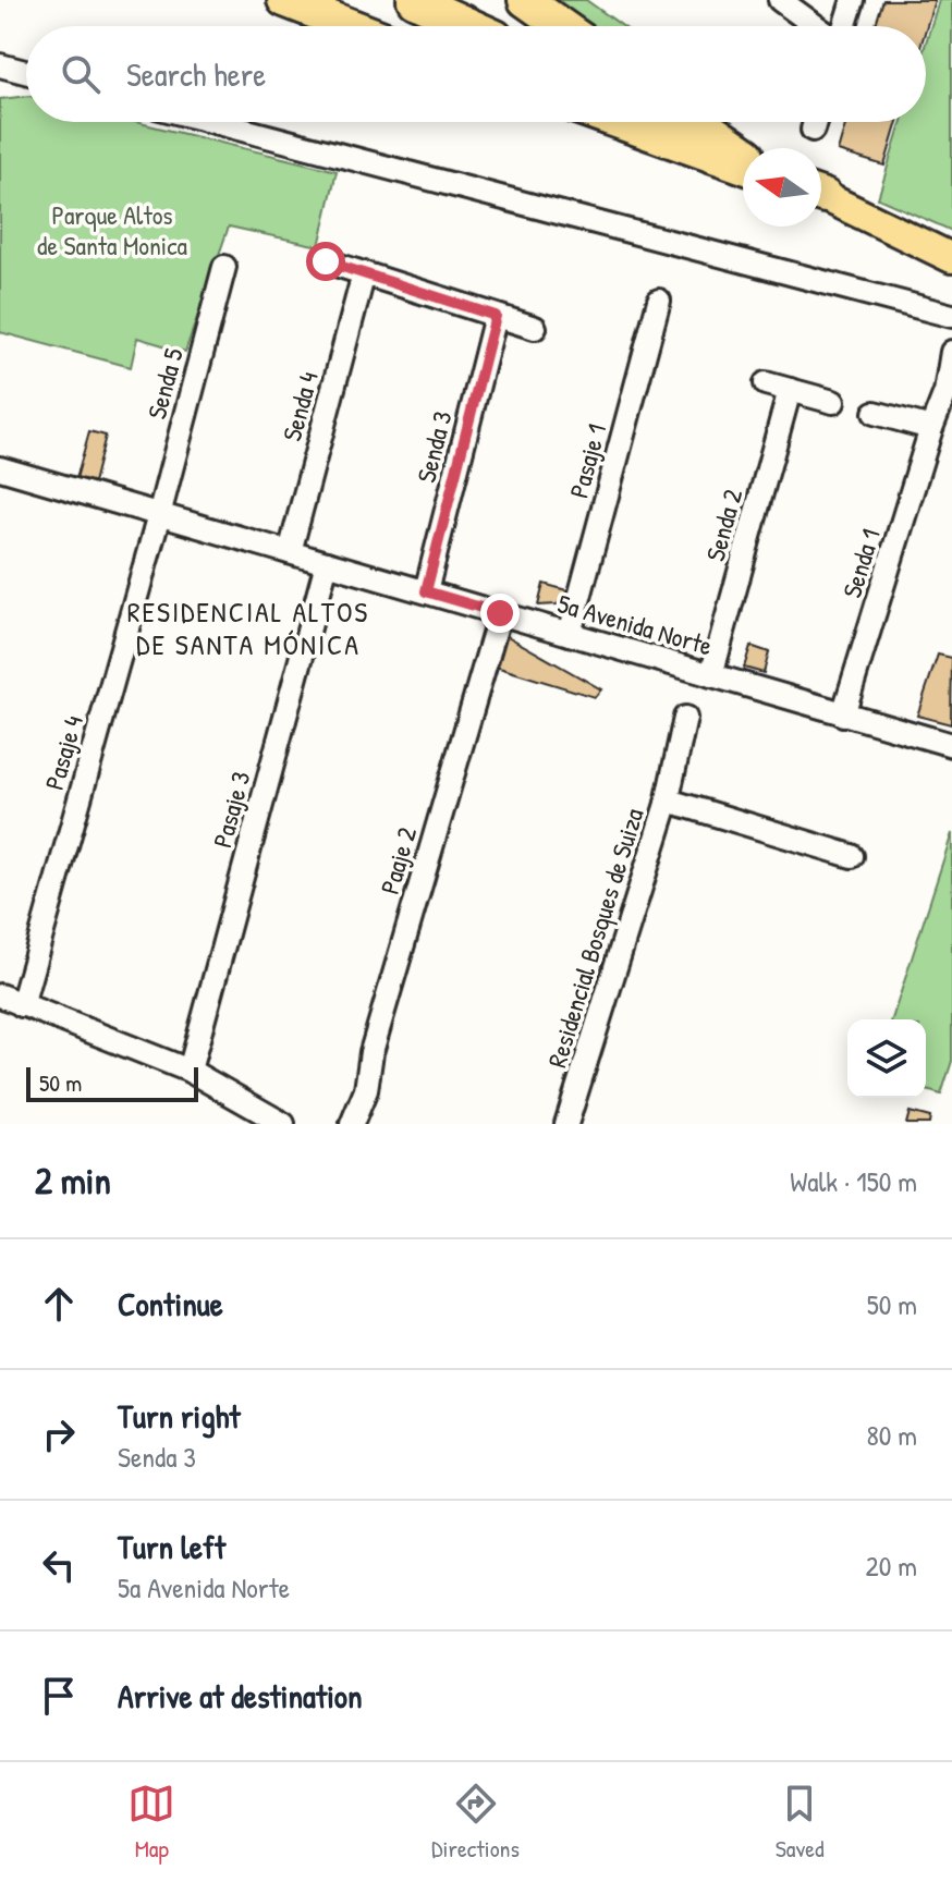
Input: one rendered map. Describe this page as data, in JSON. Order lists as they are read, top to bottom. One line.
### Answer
{"streets":{"street":["Senda 5","Senda 4","Senda 3","Pasaje 1","Senda 2","Senda 1","5a Avenida Norte","Pasaje 4","Pasaje 3","Paaje 2","Residencial Bosques de Suiza"]},"crossings":[["Senda 5","5a Avenida Norte"],["Senda 5","Pasaje 4"],["Senda 4","5a Avenida Norte"],["Senda 3","5a Avenida Norte"],["Pasaje 1","5a Avenida Norte"],["Senda 2","5a Avenida Norte"],["Senda 1","5a Avenida Norte"],["5a Avenida Norte","Pasaje 4"],["5a Avenida Norte","Pasaje 3"],["5a Avenida Norte","Paaje 2"]],"districts":["RESIDENCIAL ALTOS DE SANTA MÓNICA"],"parks":["Parque Altos de Santa Monica"],"scale_bar":"50 m","north":"left","page":{"search":"Search here","scale":"50 m","heading":["2 min","Walk · 150 m"],"list":[["Continue","50 m"],["Turn right","Senda 3","80 m"],["Turn left","5a Avenida Norte","20 m"],"Arrive at destination"],"nav":["Map","Directions","Saved"]}}
